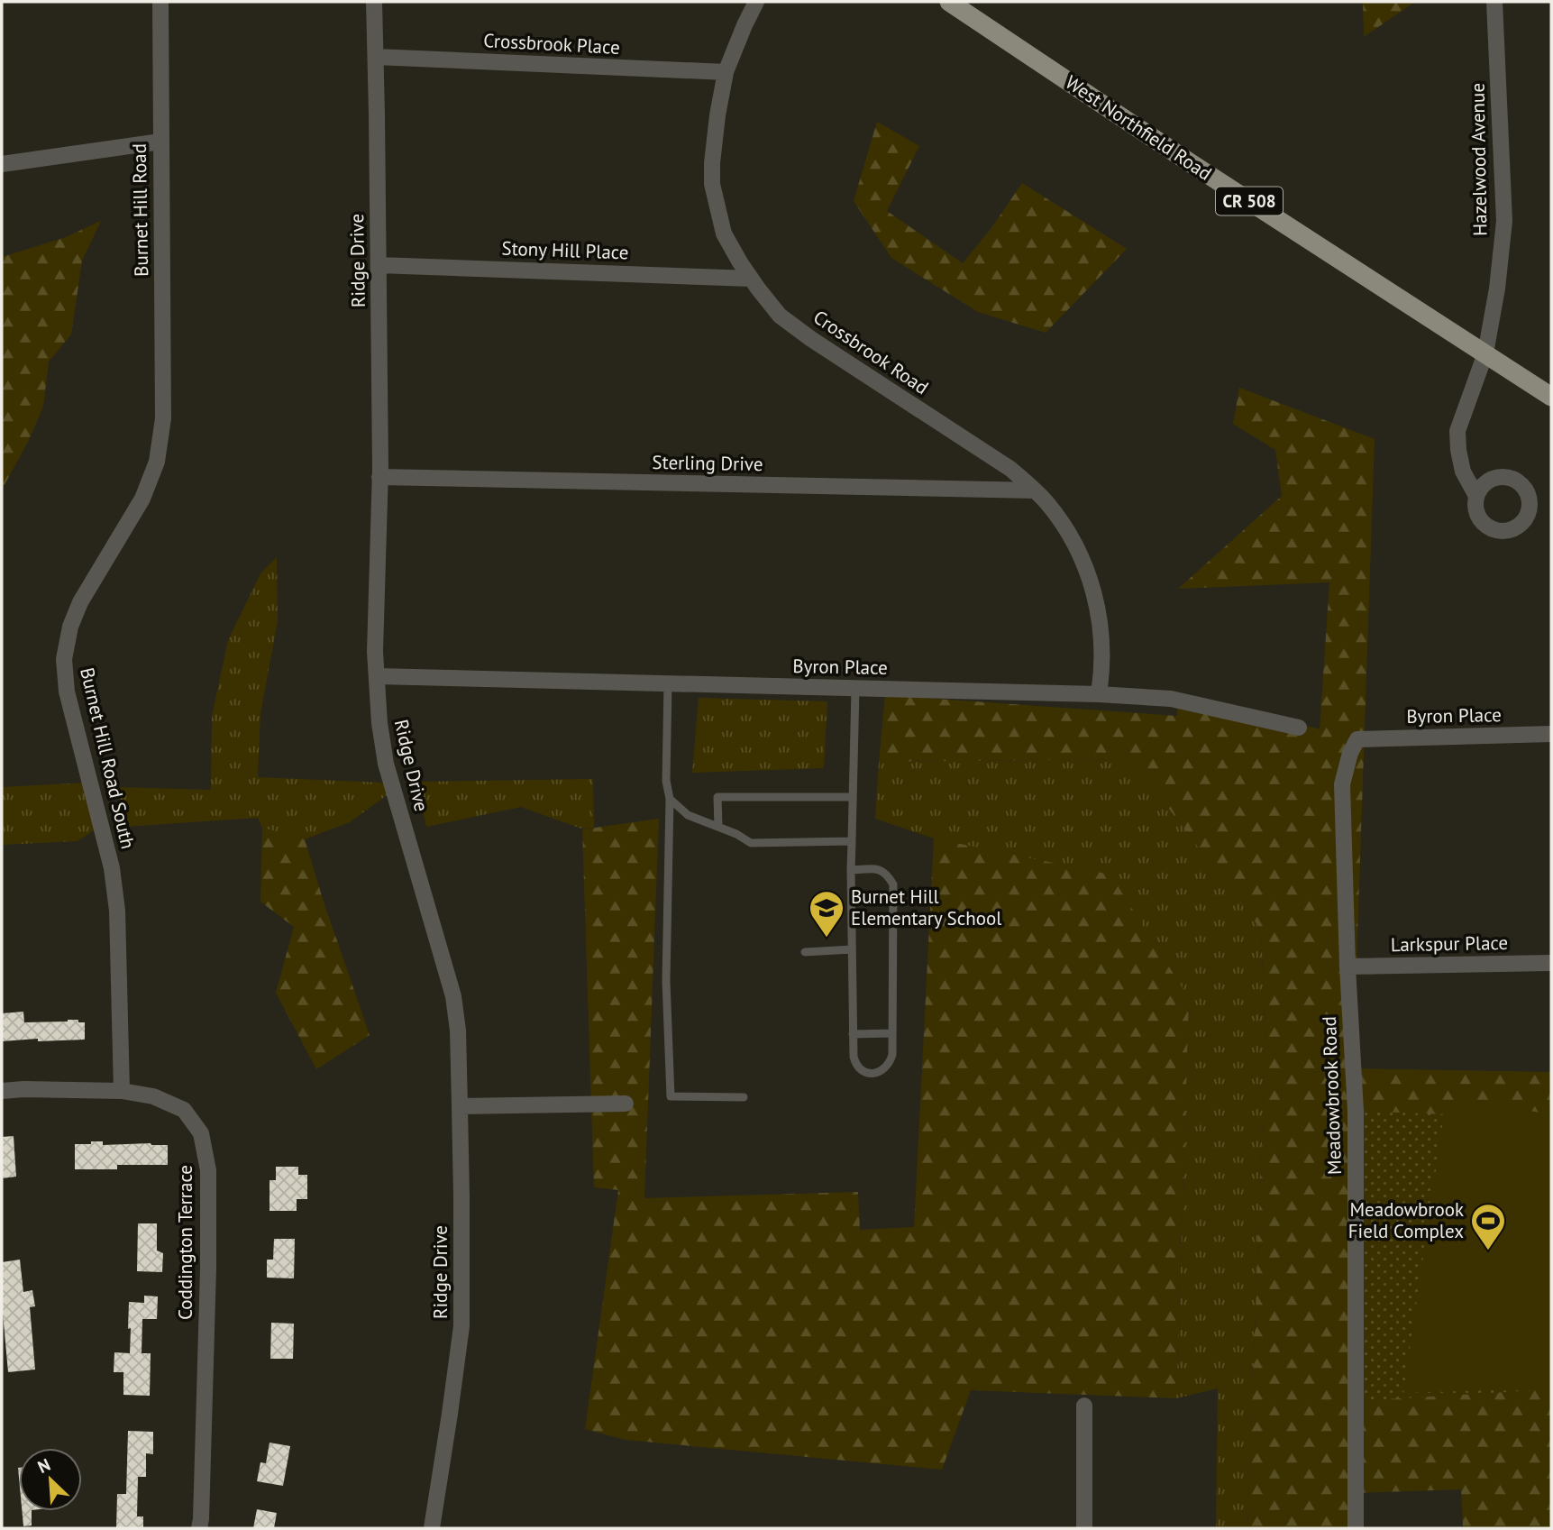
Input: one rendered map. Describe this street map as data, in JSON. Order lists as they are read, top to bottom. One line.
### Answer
{"streets":{"main road":["West Northfield Road","CR 508"],"street":["Crossbrook Place","Hazelwood Avenue","Burnet Hill Road","Stony Hill Place","Ridge Drive","Crossbrook Road","Sterling Drive","Byron Place","Burnet Hill Road South","Larkspur Place","Meadowbrook Road","Coddington Terrace"]},"crossings":[["Crossbrook Place","Ridge Drive"],["Crossbrook Place","Crossbrook Road"],["West Northfield Road","Hazelwood Avenue"],["Burnet Hill Road","Burnet Hill Road South"],["Stony Hill Place","Ridge Drive"],["Stony Hill Place","Crossbrook Road"],["Ridge Drive","Sterling Drive"],["Ridge Drive","Byron Place"],["Crossbrook Road","Sterling Drive"],["Crossbrook Road","Byron Place"],["Byron Place","Meadowbrook Road"],["Burnet Hill Road South","Coddington Terrace"],["Larkspur Place","Meadowbrook Road"]],"places":{"school or university":["Burnet Hill Elementary School"],"sports":["Meadowbrook Field Complex"]},"north":"top left"}
